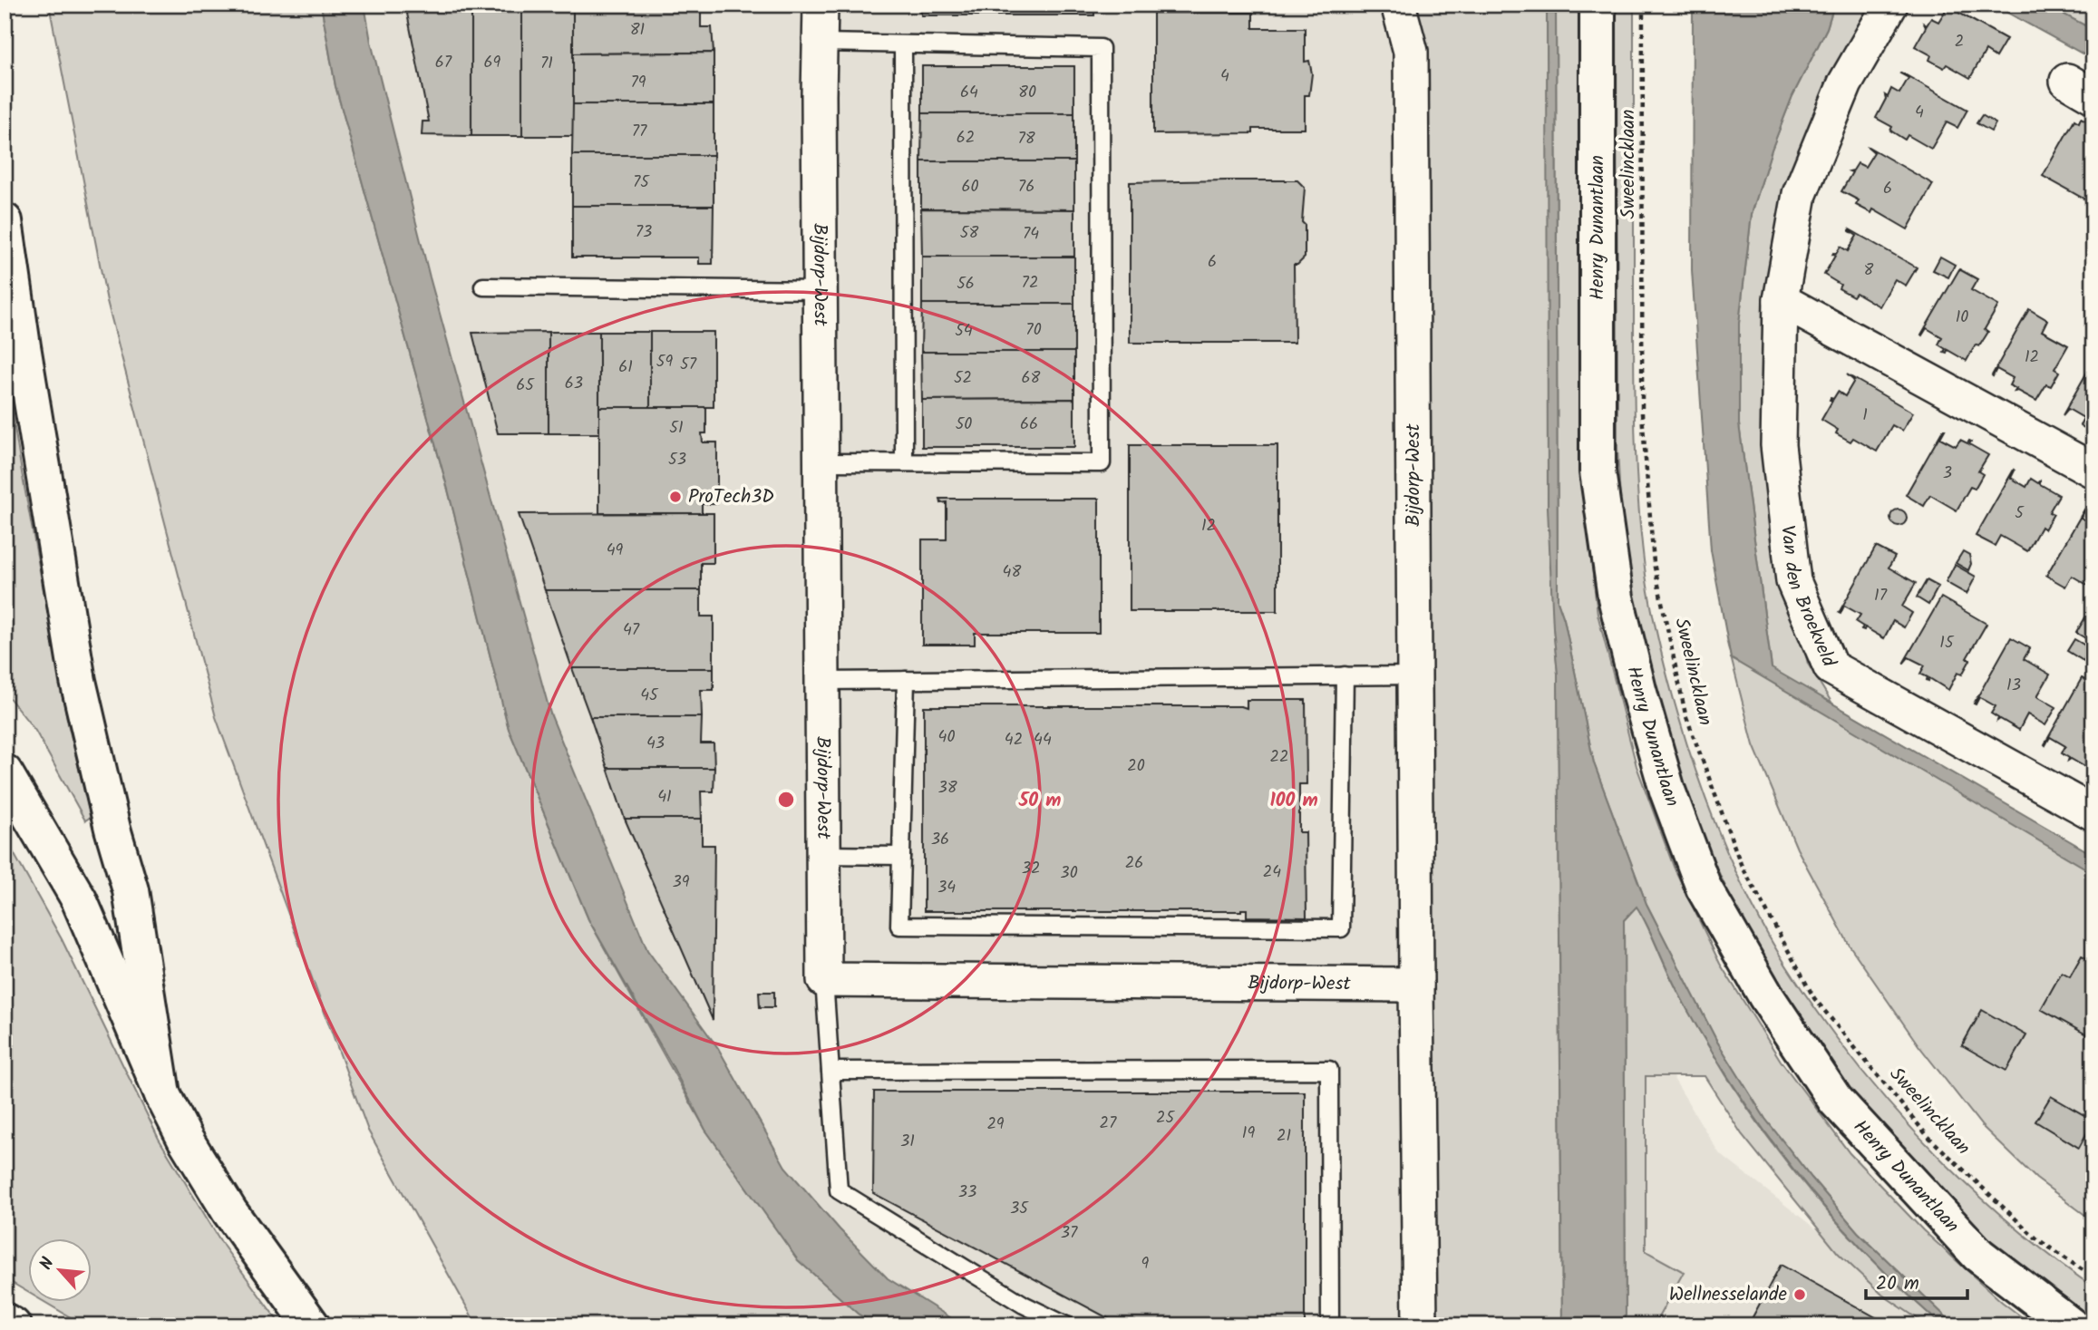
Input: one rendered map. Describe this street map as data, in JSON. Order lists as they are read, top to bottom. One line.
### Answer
{"streets":{"main road":["Henry Dunantlaan"],"street":["Bijdorp-West","Van den Broekveld"],"path":["Sweelincklaan"]},"places":["ProTech3D","Wellnesselande"],"house_numbers":["81","2","67","69","71","4","79","64","80","4","77","62","78","75","60","76","6","73","58","74","6","8","72","56","10","70","54","12","59","57","61","52","68","63","65","1","50","66","51","53","3","5","12","49","48","17","47","15","13","45","40","42","44","43","22","20","38","41","36","26","32","24","30","39","34","25","27","29","19","21","31","33","35","37","9"],"scale_bar":"20 m","north":"top left","rings":["50 m","100 m"]}
